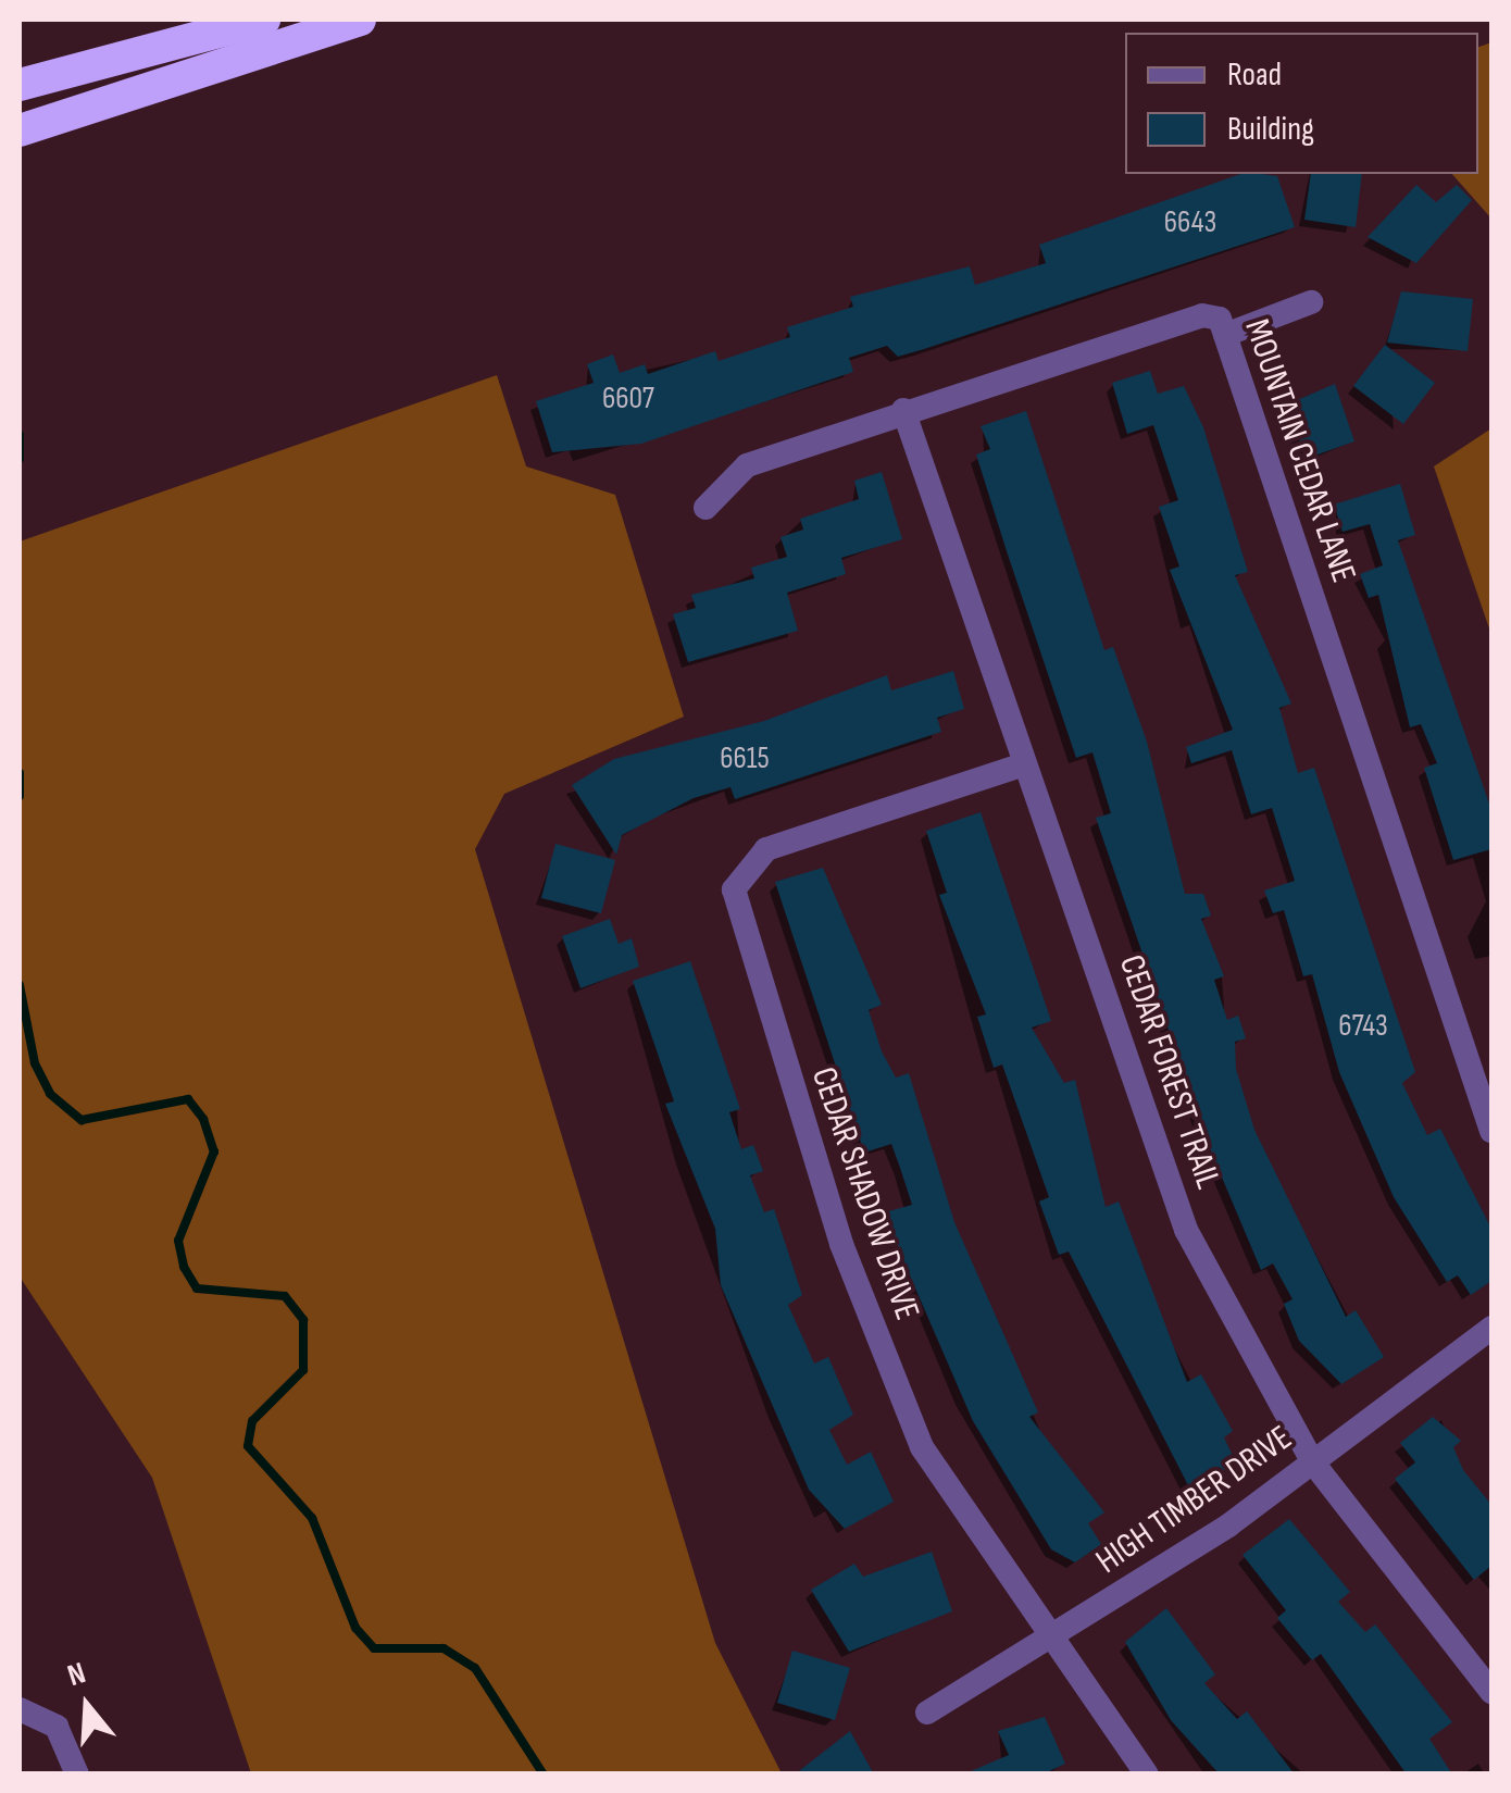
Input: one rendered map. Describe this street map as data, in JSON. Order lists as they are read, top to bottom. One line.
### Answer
{"streets":{"street":["MOUNTAIN CEDAR LANE","CEDAR FOREST TRAIL","CEDAR SHADOW DRIVE","HIGH TIMBER DRIVE"]},"crossings":[["MOUNTAIN CEDAR LANE","CEDAR FOREST TRAIL"],["CEDAR FOREST TRAIL","CEDAR SHADOW DRIVE"],["CEDAR FOREST TRAIL","HIGH TIMBER DRIVE"],["CEDAR SHADOW DRIVE","HIGH TIMBER DRIVE"]],"house_numbers":["6643","6607","6615","6743"],"legend":["Road","Building"],"north":"top"}
